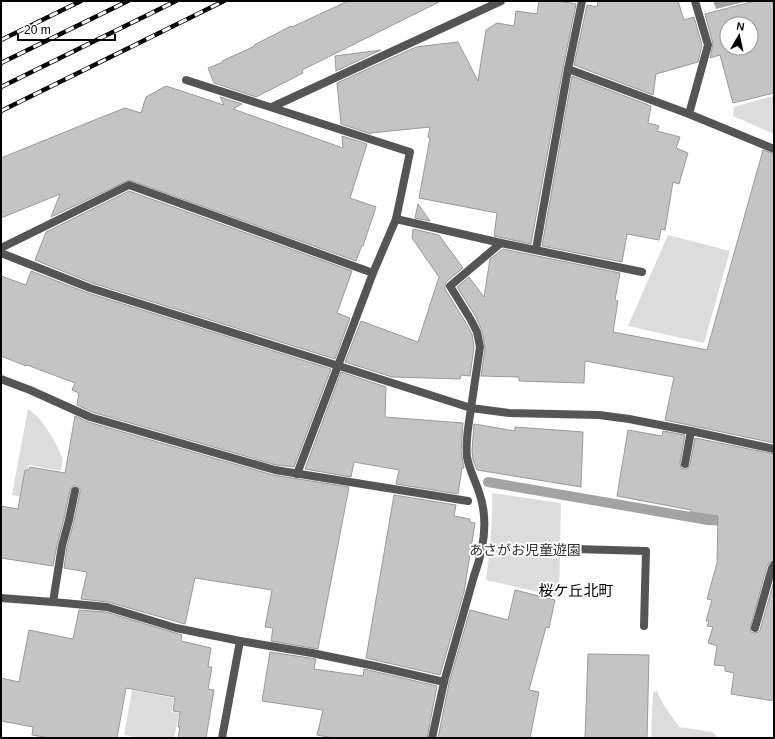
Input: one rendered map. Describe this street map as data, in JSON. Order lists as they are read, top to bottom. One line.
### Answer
{"districts":["桜ケ丘北町"],"parks":["あさがお児童遊園"],"scale_bar":"20 m","north":"top"}
